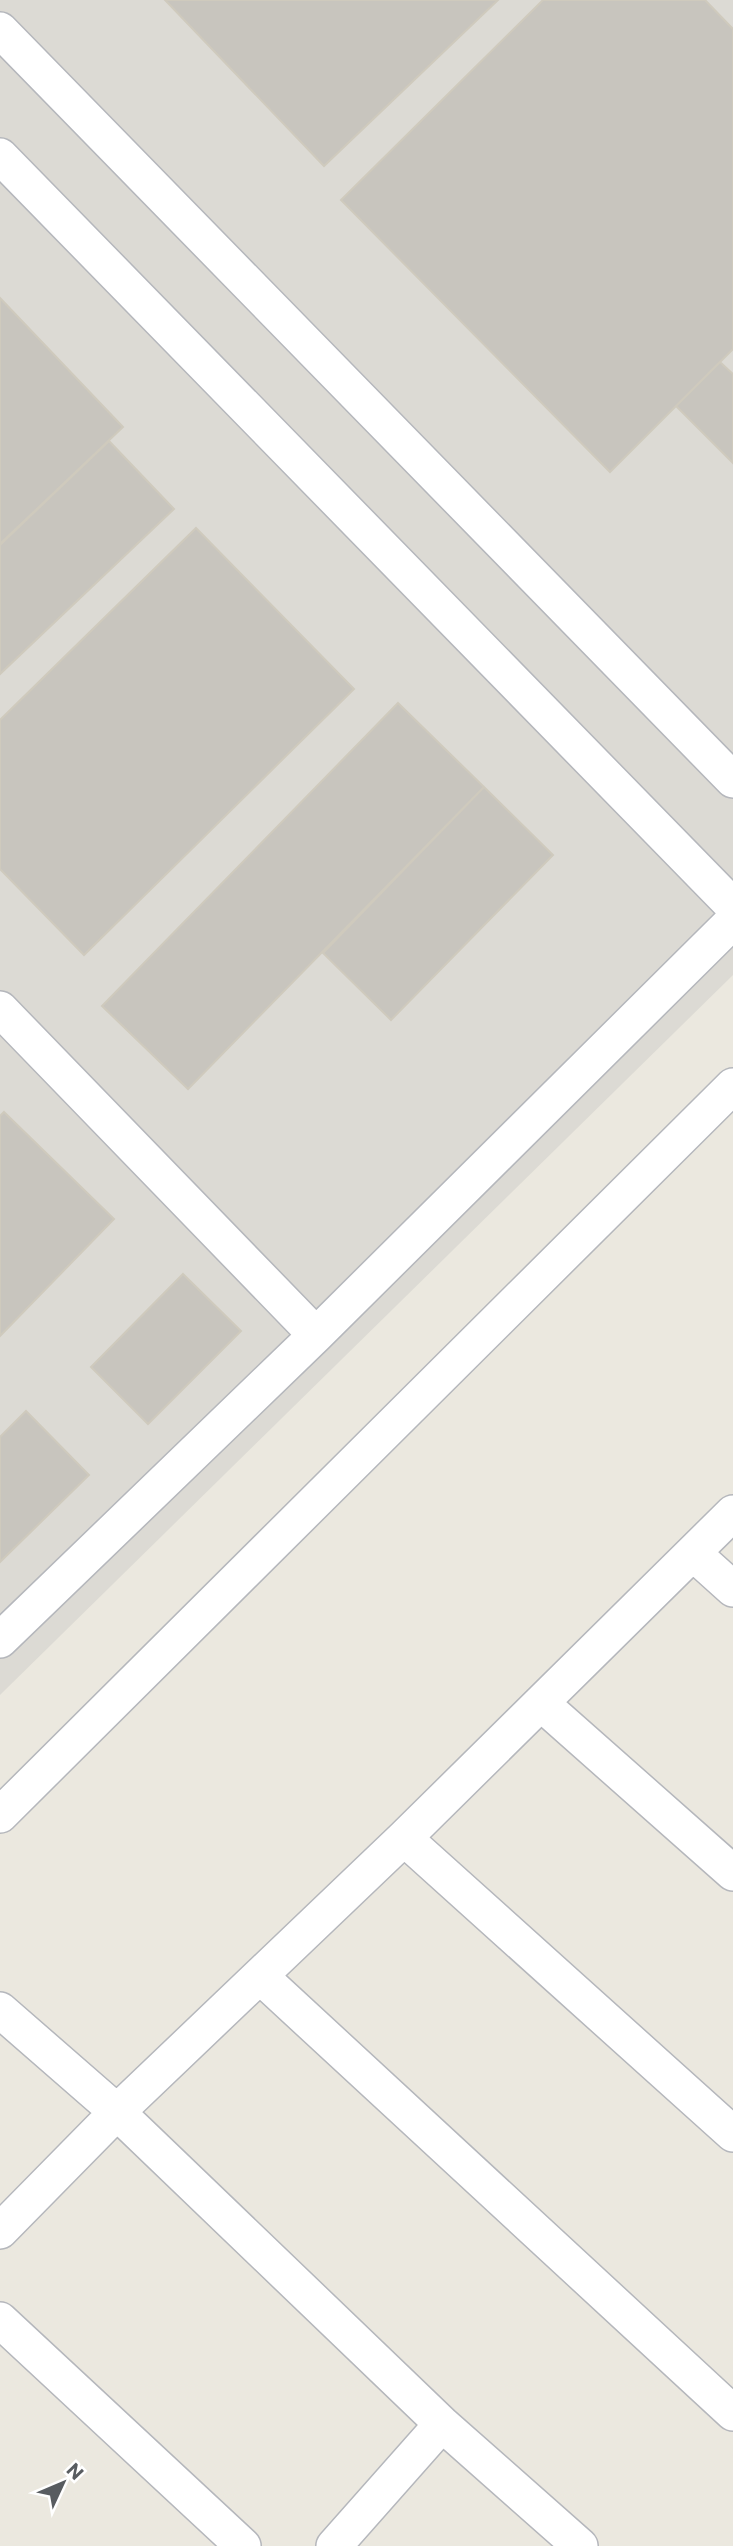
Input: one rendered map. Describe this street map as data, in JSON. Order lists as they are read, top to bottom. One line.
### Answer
{"north":"top right"}
